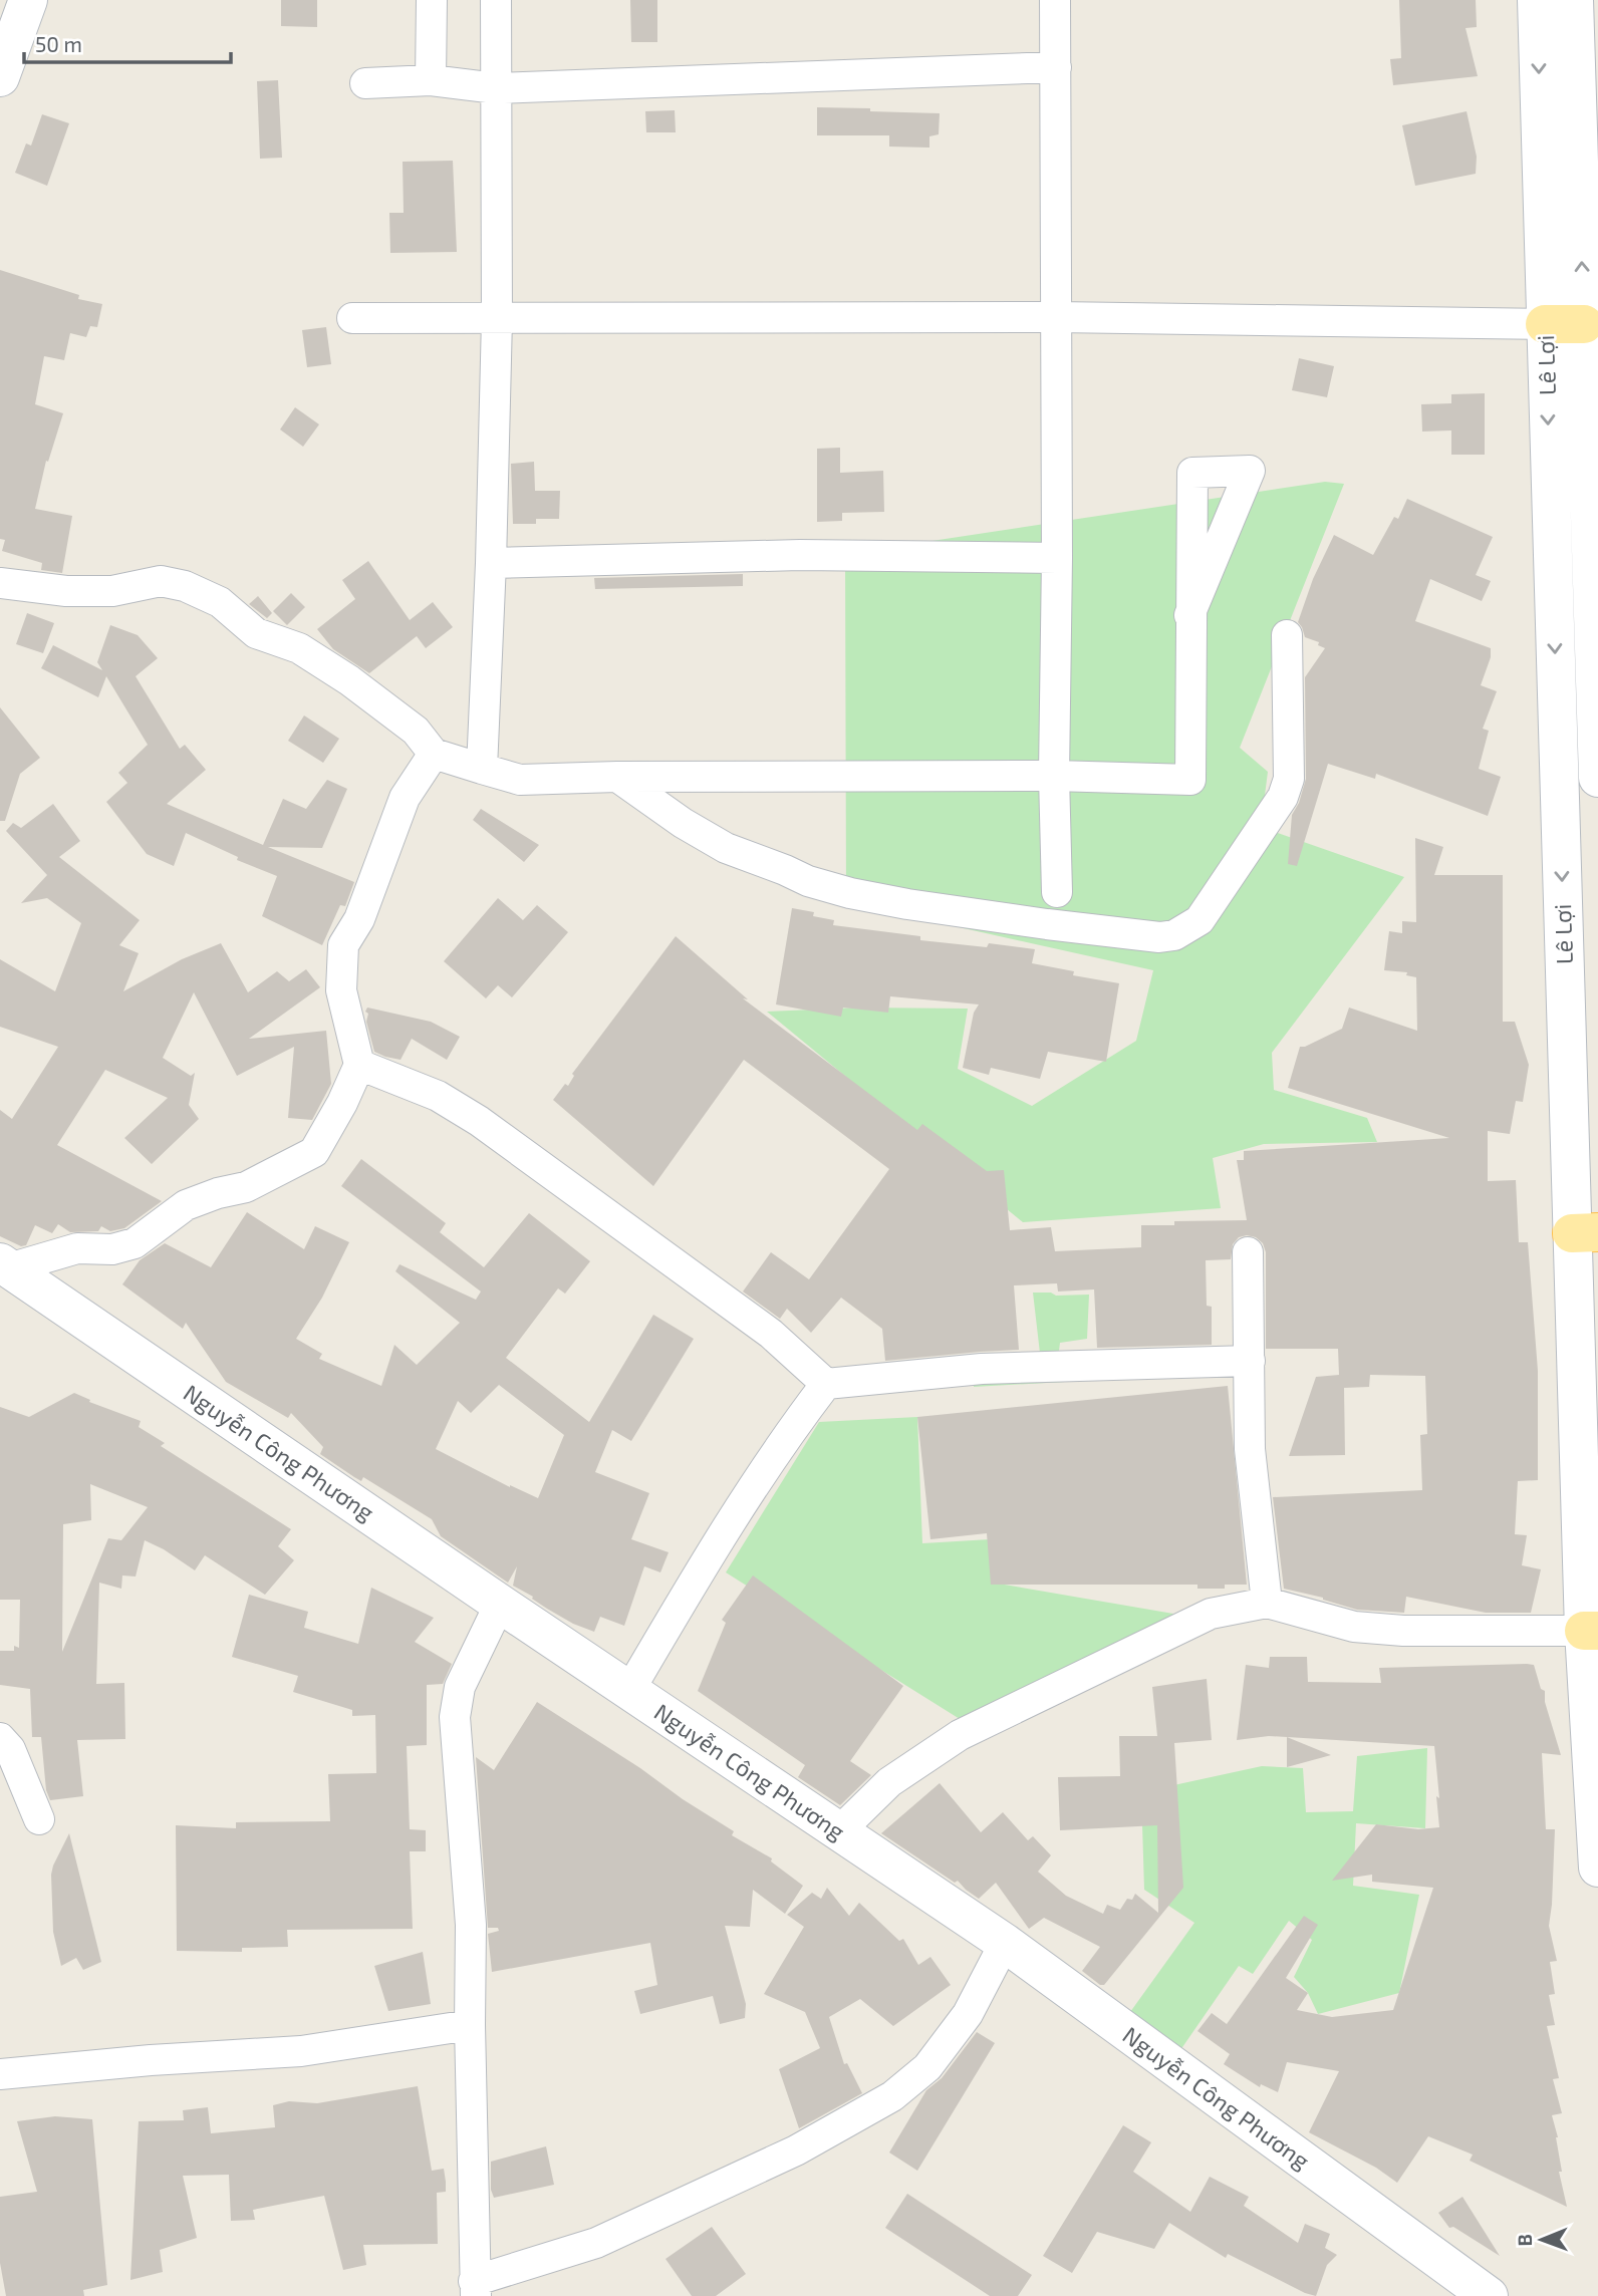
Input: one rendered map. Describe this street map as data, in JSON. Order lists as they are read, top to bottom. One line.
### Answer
{"streets":{"main road":["Lê Lợi","Nguyễn Công Phương"]},"scale_bar":"50 m","north":"left"}
